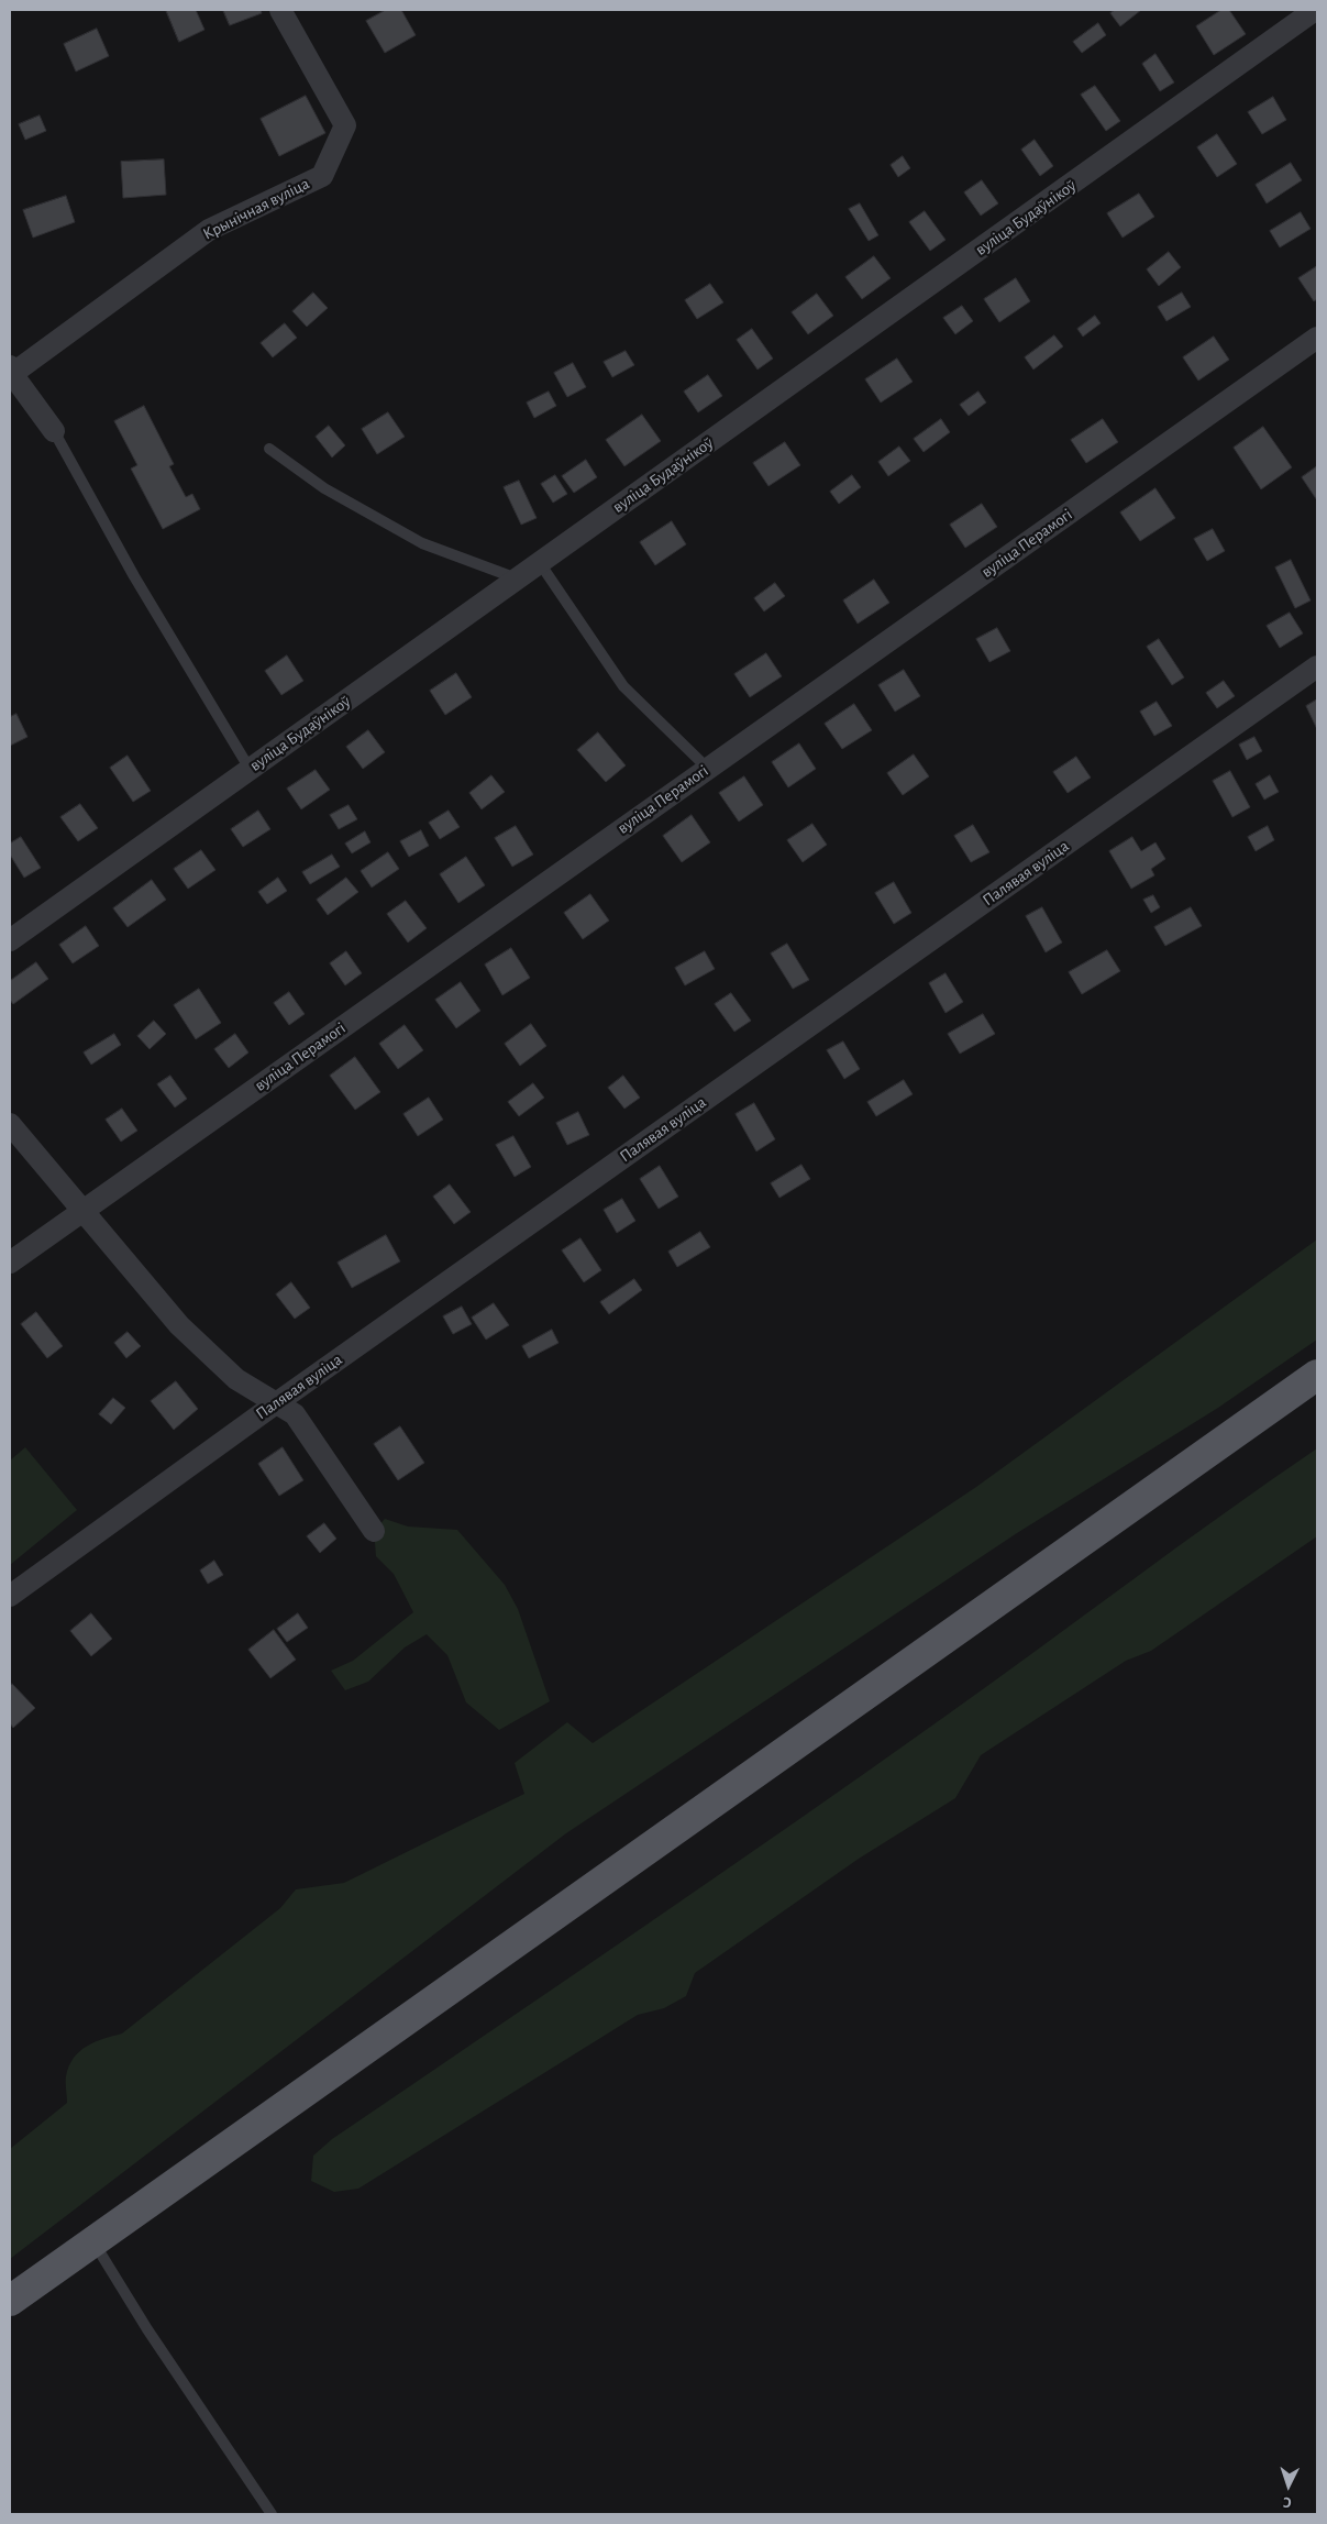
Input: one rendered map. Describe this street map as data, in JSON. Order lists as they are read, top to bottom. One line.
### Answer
{"streets":{"street":["Крынічная вуліца","вуліца Будаўнікоў","вуліца Перамогі","Палявая вуліца"]},"north":"bottom"}
